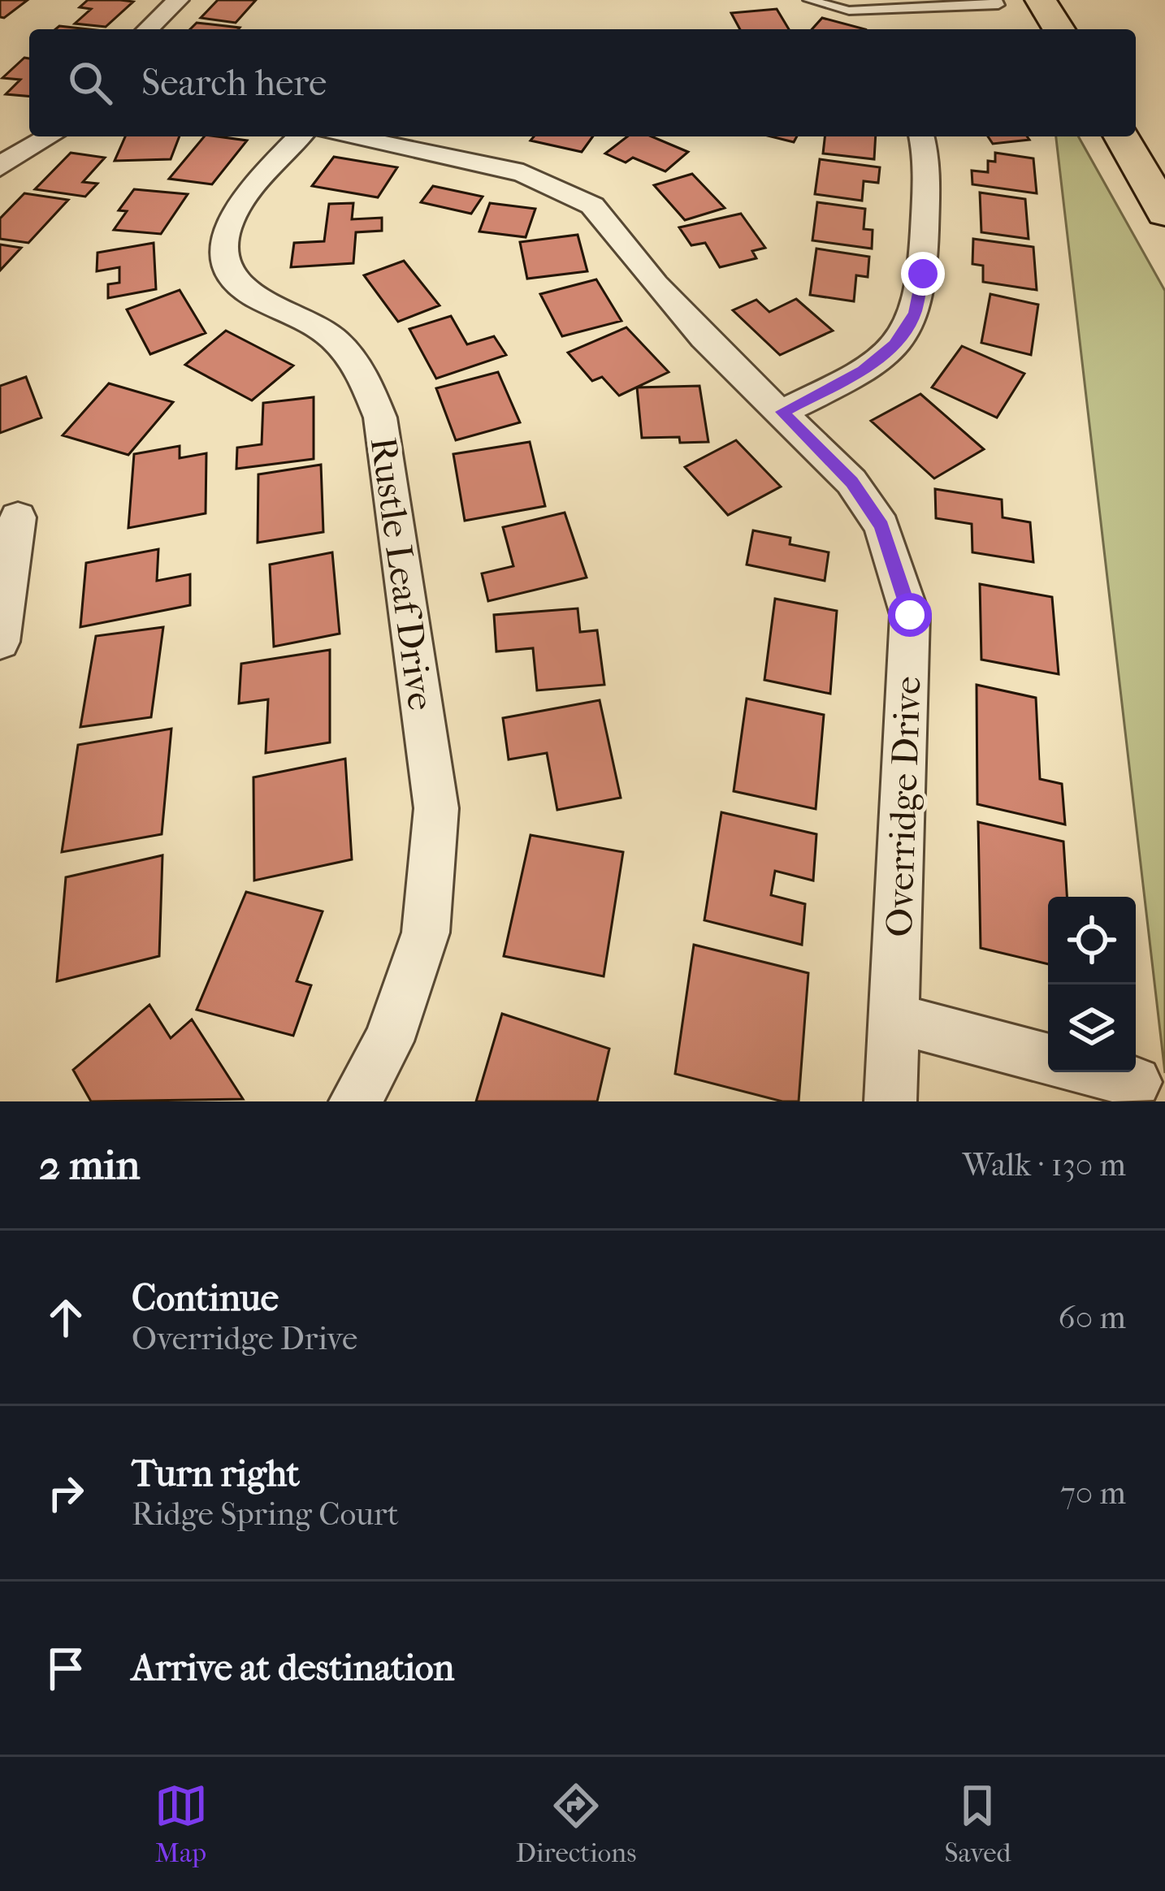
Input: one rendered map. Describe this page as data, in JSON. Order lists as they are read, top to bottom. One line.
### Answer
{"streets":{"street":["Rustle Leaf Drive","Overridge Drive"]},"page":{"search":"Search here","heading":["2 min","Walk · 130 m"],"list":[["Continue","Overridge Drive","60 m"],["Turn right","Ridge Spring Court","70 m"],"Arrive at destination"],"nav":["Map","Directions","Saved"]}}
